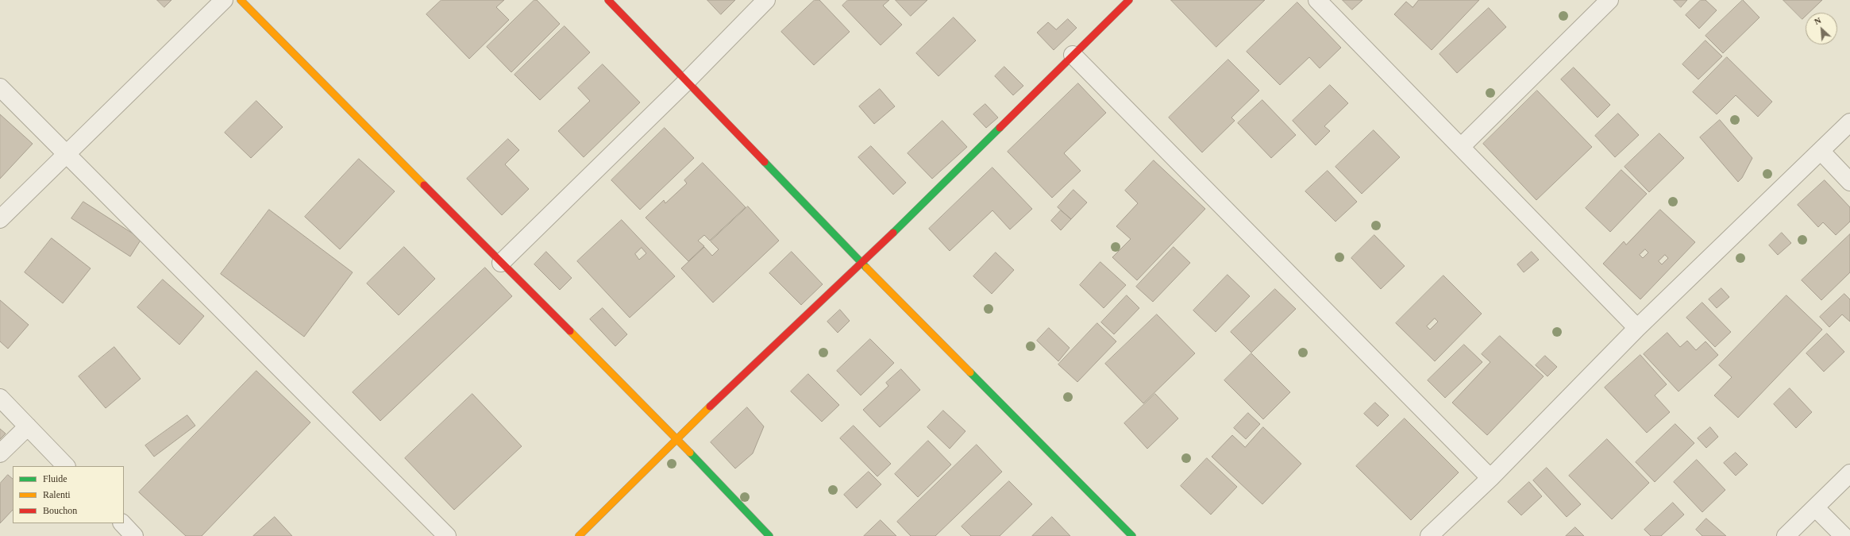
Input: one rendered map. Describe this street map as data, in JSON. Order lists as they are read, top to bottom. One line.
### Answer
{"legend":["Fluide","Ralenti","Bouchon"],"north":"top left"}
